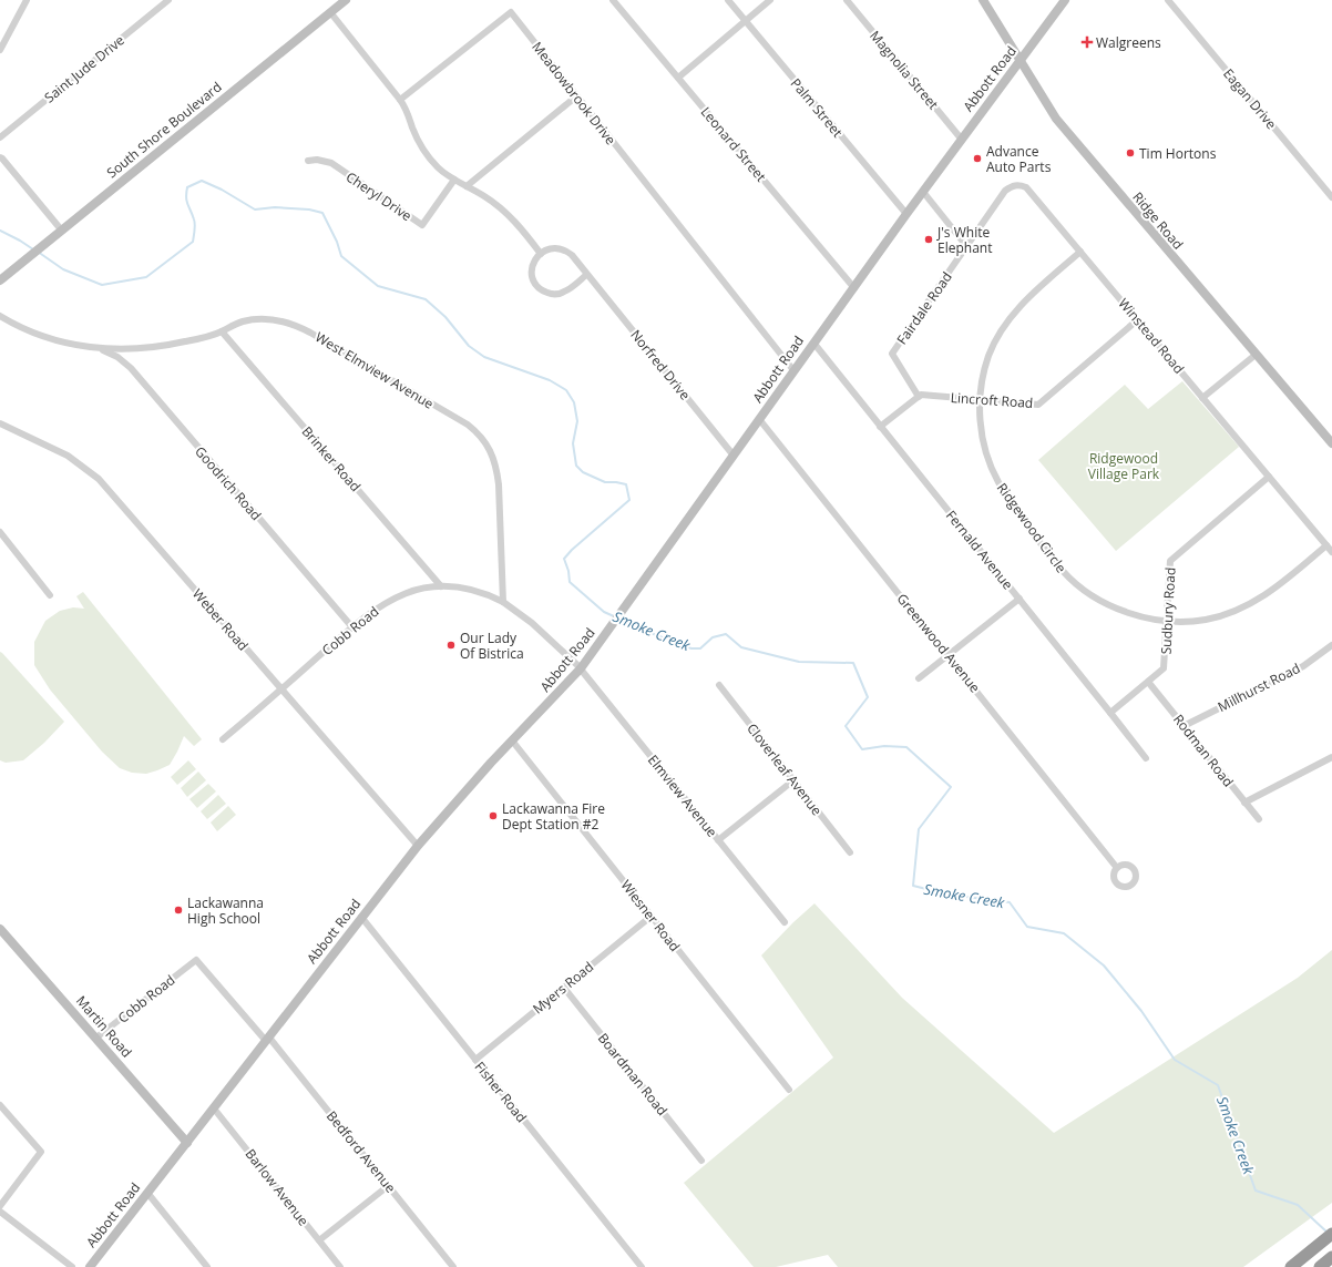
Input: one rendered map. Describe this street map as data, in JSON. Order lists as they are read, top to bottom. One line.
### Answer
{"streets":{"street":["Saint Jude Drive","Magnolia Street","Abbott Road","Meadowbrook Drive","Eagan Drive","Palm Street","South Shore Boulevard","Leonard Street","Cheryl Drive","Ridge Road","Fairdale Road","Winstead Road","Norfred Drive","West Elmview Avenue","Lincroft Road","Brinker Road","Goodrich Road","Ridgewood Circle","Fernald Avenue","Sudbury Road","Weber Road","Cobb Road","Greenwood Avenue","Millhurst Road","Rodman Road","Cloverleaf Avenue","Elmview Avenue","Wiesner Road","Myers Road","Martin Road","Boardman Road","Fisher Road","Bedford Avenue","Barlow Avenue"]},"crossings":[["Magnolia Street","Abbott Road"],["Abbott Road","Meadowbrook Drive"],["Abbott Road","Palm Street"],["Abbott Road","Leonard Street"],["Abbott Road","Ridge Road"],["Abbott Road","Norfred Drive"],["Abbott Road","Fernald Avenue"],["Abbott Road","Weber Road"],["Abbott Road","Greenwood Avenue"],["Abbott Road","Elmview Avenue"],["Abbott Road","Wiesner Road"],["Abbott Road","Martin Road"],["Abbott Road","Fisher Road"],["Abbott Road","Bedford Avenue"],["Abbott Road","Barlow Avenue"],["Fairdale Road","Winstead Road"],["Fairdale Road","Lincroft Road"],["Winstead Road","Lincroft Road"],["Winstead Road","Ridgewood Circle"],["Winstead Road","Sudbury Road"],["West Elmview Avenue","Brinker Road"],["West Elmview Avenue","Goodrich Road"],["West Elmview Avenue","Cobb Road"],["Lincroft Road","Ridgewood Circle"],["Brinker Road","Cobb Road"],["Goodrich Road","Cobb Road"],["Ridgewood Circle","Sudbury Road"],["Fernald Avenue","Sudbury Road"],["Sudbury Road","Rodman Road"],["Weber Road","Cobb Road"],["Cobb Road","Martin Road"],["Cobb Road","Bedford Avenue"],["Millhurst Road","Rodman Road"],["Wiesner Road","Myers Road"],["Myers Road","Boardman Road"],["Myers Road","Fisher Road"]],"water":["Smoke Creek"],"parks":["Ridgewood Village Park"],"places":{"health":["Walgreens"],"other":["Tim Hortons","Advance Auto Parts","J's White Elephant","Our Lady Of Bistrica","Lackawanna Fire Dept Station #2","Lackawanna High School"]}}
